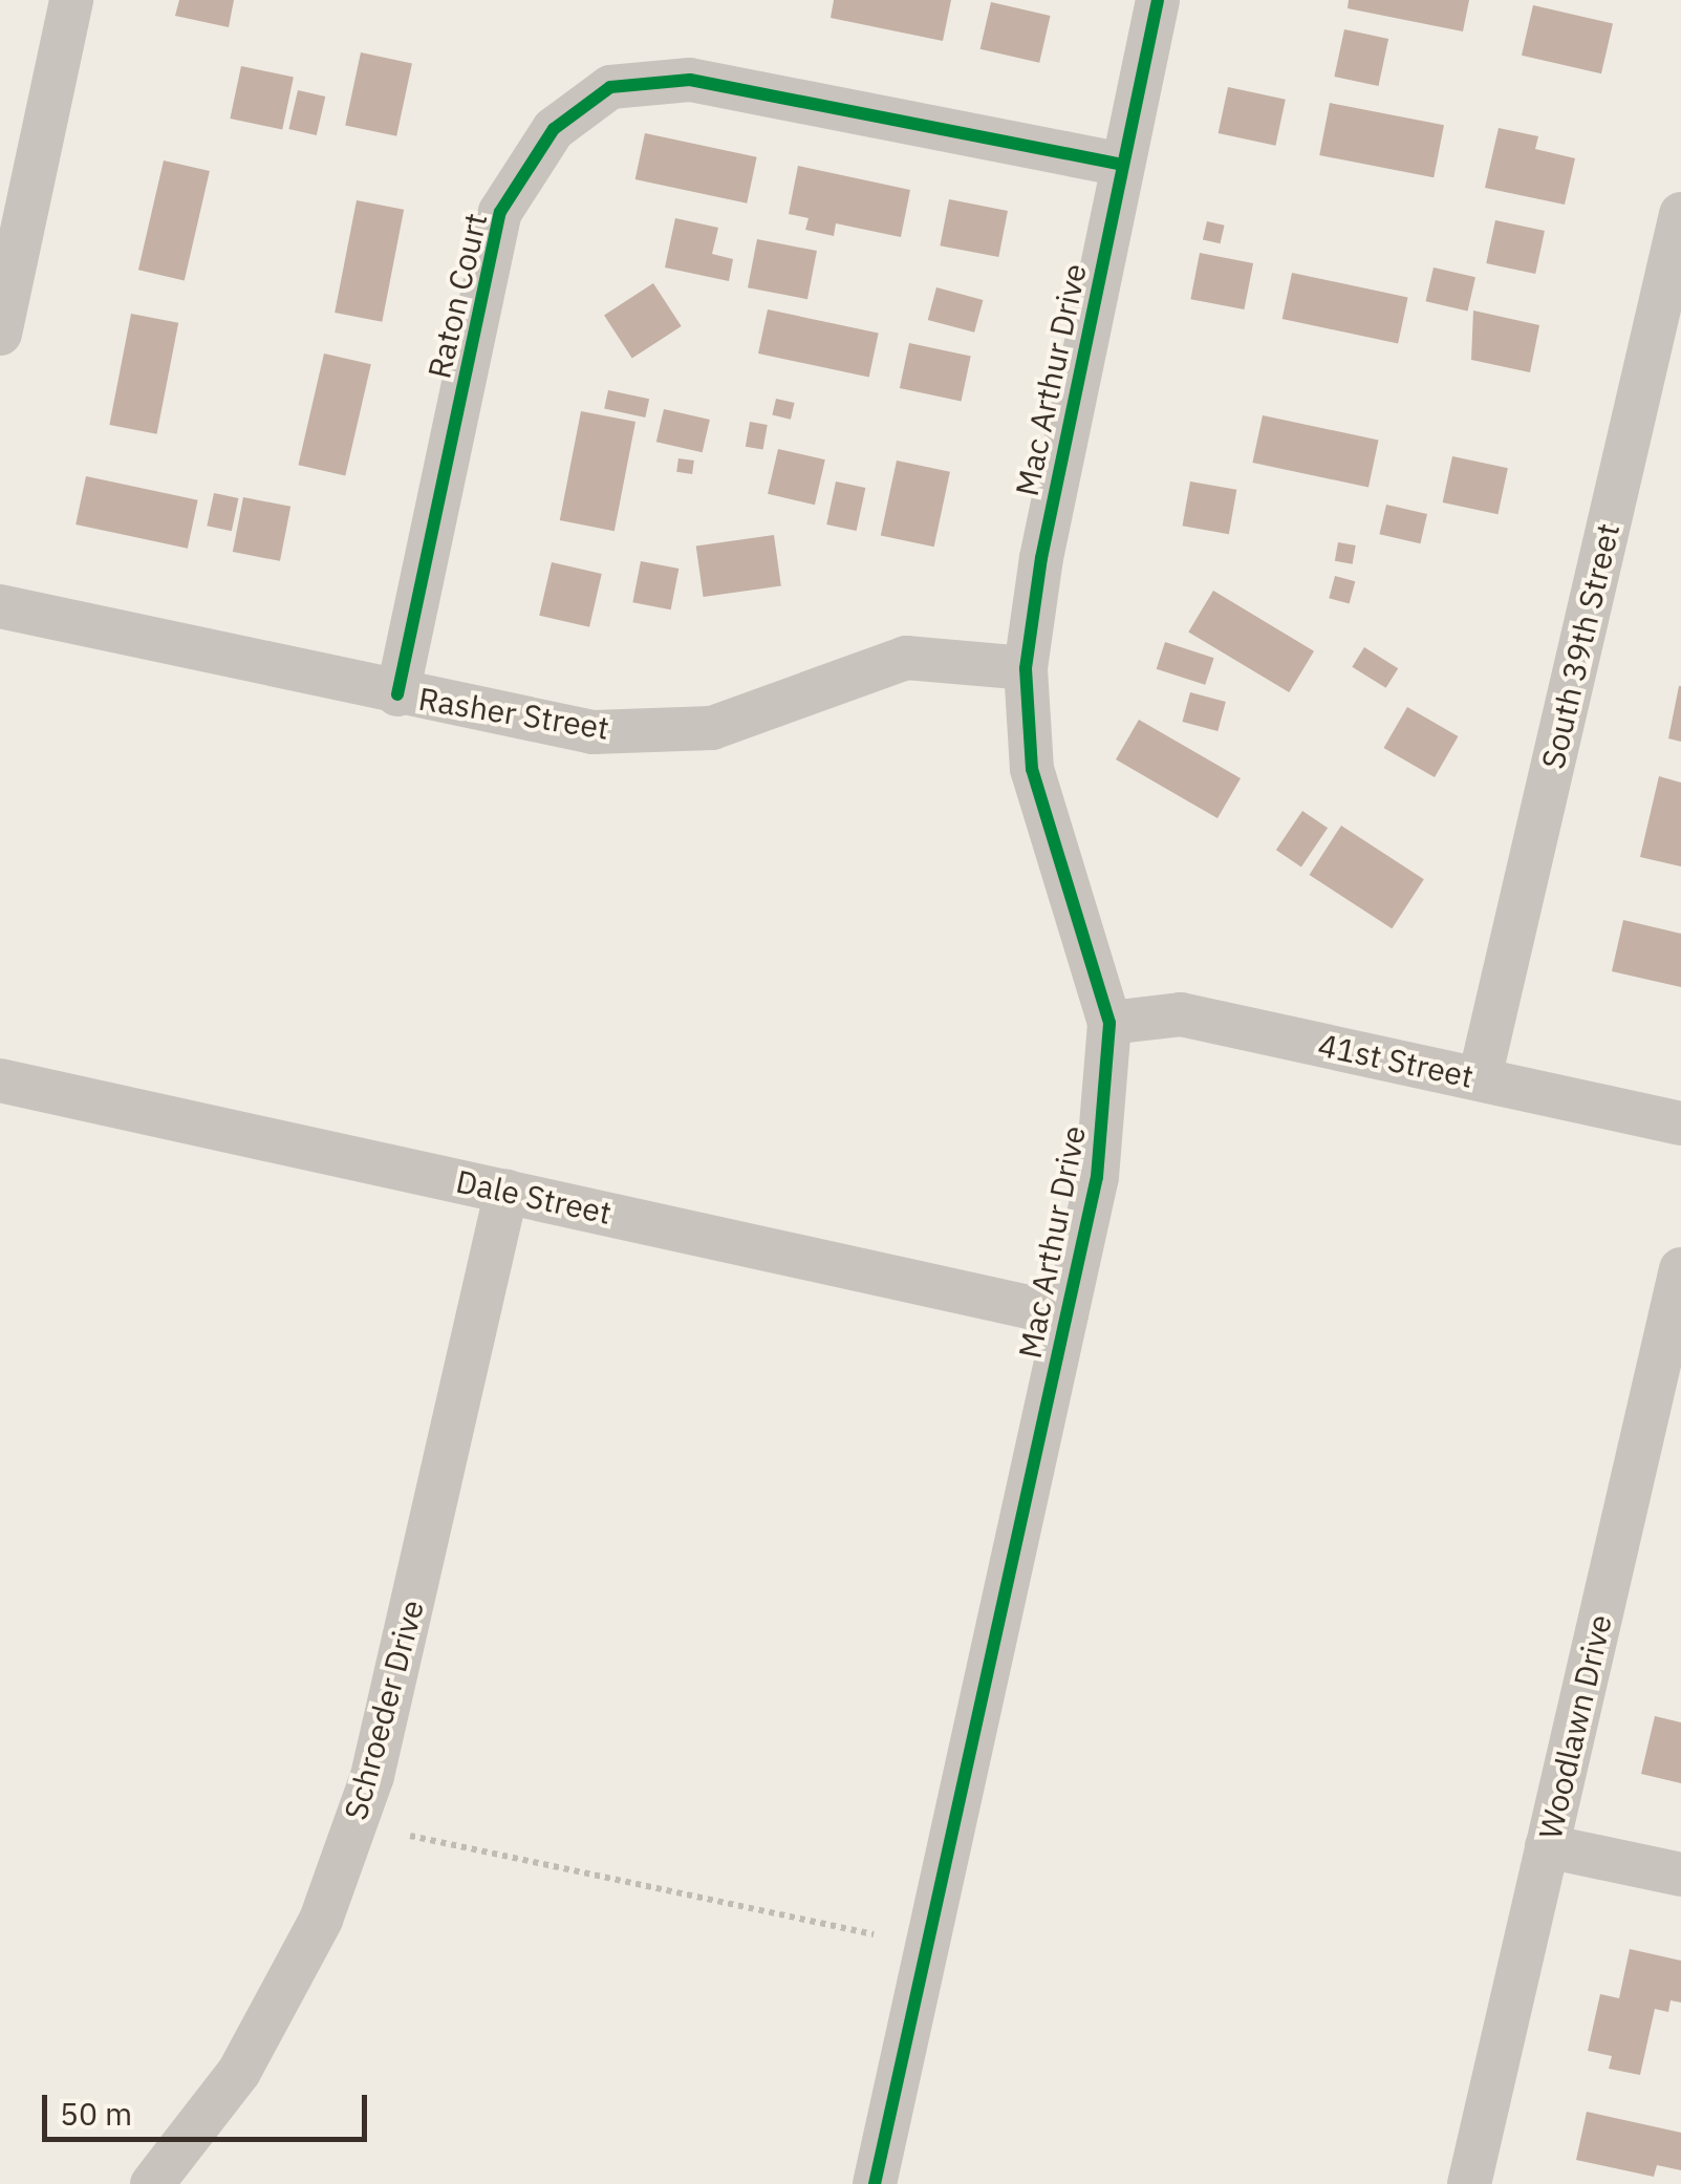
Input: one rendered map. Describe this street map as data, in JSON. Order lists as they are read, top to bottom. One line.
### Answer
{"streets":{"street":["Raton Court","Mac Arthur Drive","South 39th Street","Rasher Street","41st Street","Dale Street","Schroeder Drive","Woodlawn Drive"]},"crossings":[["Raton Court","Mac Arthur Drive"],["Raton Court","Rasher Street"],["Mac Arthur Drive","Rasher Street"],["Mac Arthur Drive","41st Street"],["Mac Arthur Drive","Dale Street"],["South 39th Street","41st Street"],["Dale Street","Schroeder Drive"]],"scale_bar":"50 m"}
